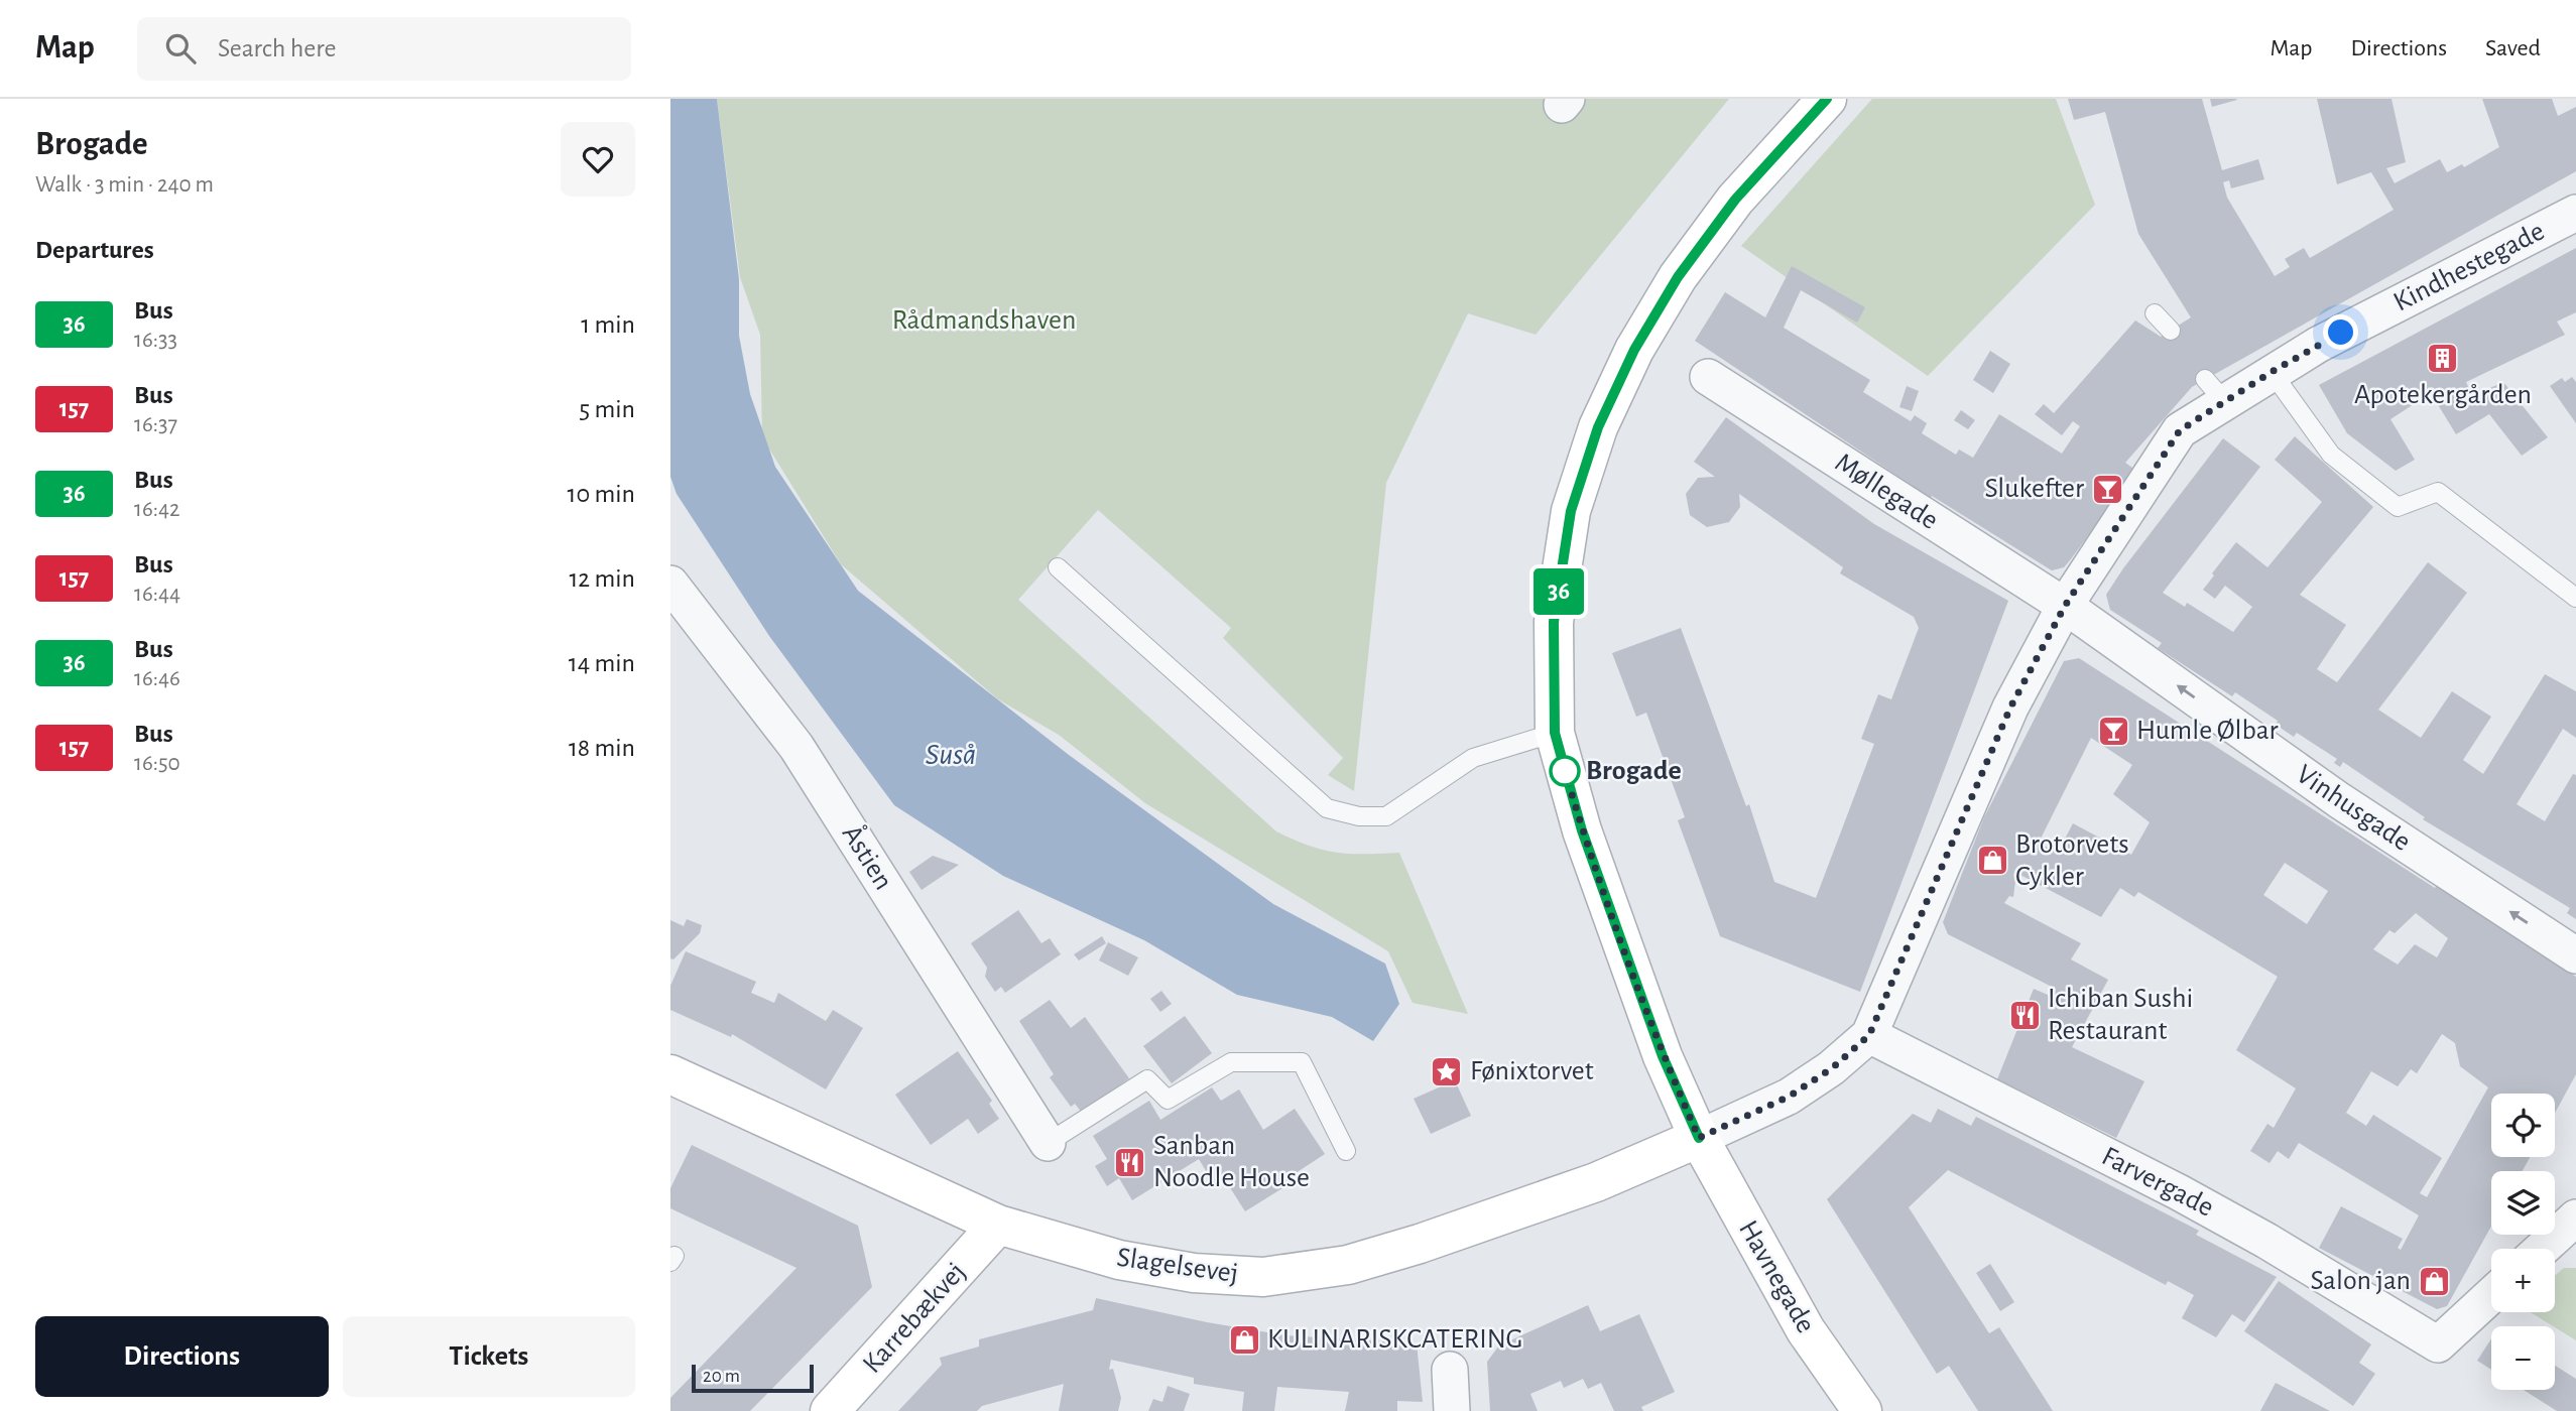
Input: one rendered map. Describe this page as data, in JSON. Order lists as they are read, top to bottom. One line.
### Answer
{"streets":{"main road":["Slagelsevej","Havnegade","Karrebækvej"],"street":["Kindhestegade","Møllegade","Vinhusgade","Åstien","Farvergade"]},"crossings":[["Kindhestegade","Møllegade"],["Kindhestegade","Vinhusgade"],["Møllegade","Vinhusgade"],["Slagelsevej","Havnegade"],["Slagelsevej","Karrebækvej"]],"one_way":["Vinhusgade"],"water":["Suså"],"parks":["Rådmandshaven"],"places":{"building":["Apotekergården"],"bar":["Slukefter","Humle Ølbar"],"other":["Brogade"],"shop":["Brotorvets Cykler","Salon jan","KULINARISKCATERING"],"restaurant":["Ichiban Sushi Restaurant","Sanban Noodle House"],"place":["Fønixtorvet"]},"lines":["bus line 36"],"scale_bar":"20 m","page":{"header":"Map","search":"Search here","nav":["Map","Directions","Saved"],"heading":[["Brogade","Walk · 3 min · 240 m"],"Departures"],"on_map":"36","list":[{"mark":"36","name":"Bus","note":"16:33","value":"1 min"},{"mark":"157","name":"Bus","note":"16:37","value":"5 min"},{"mark":"36","name":"Bus","note":"16:42","value":"10 min"},{"mark":"157","name":"Bus","note":"16:44","value":"12 min"},{"mark":"36","name":"Bus","note":"16:46","value":"14 min"},{"mark":"157","name":"Bus","note":"16:50","value":"18 min"}],"map_buttons":["+","−"],"buttons":["Directions","Tickets"],"scale":"20 m"}}
